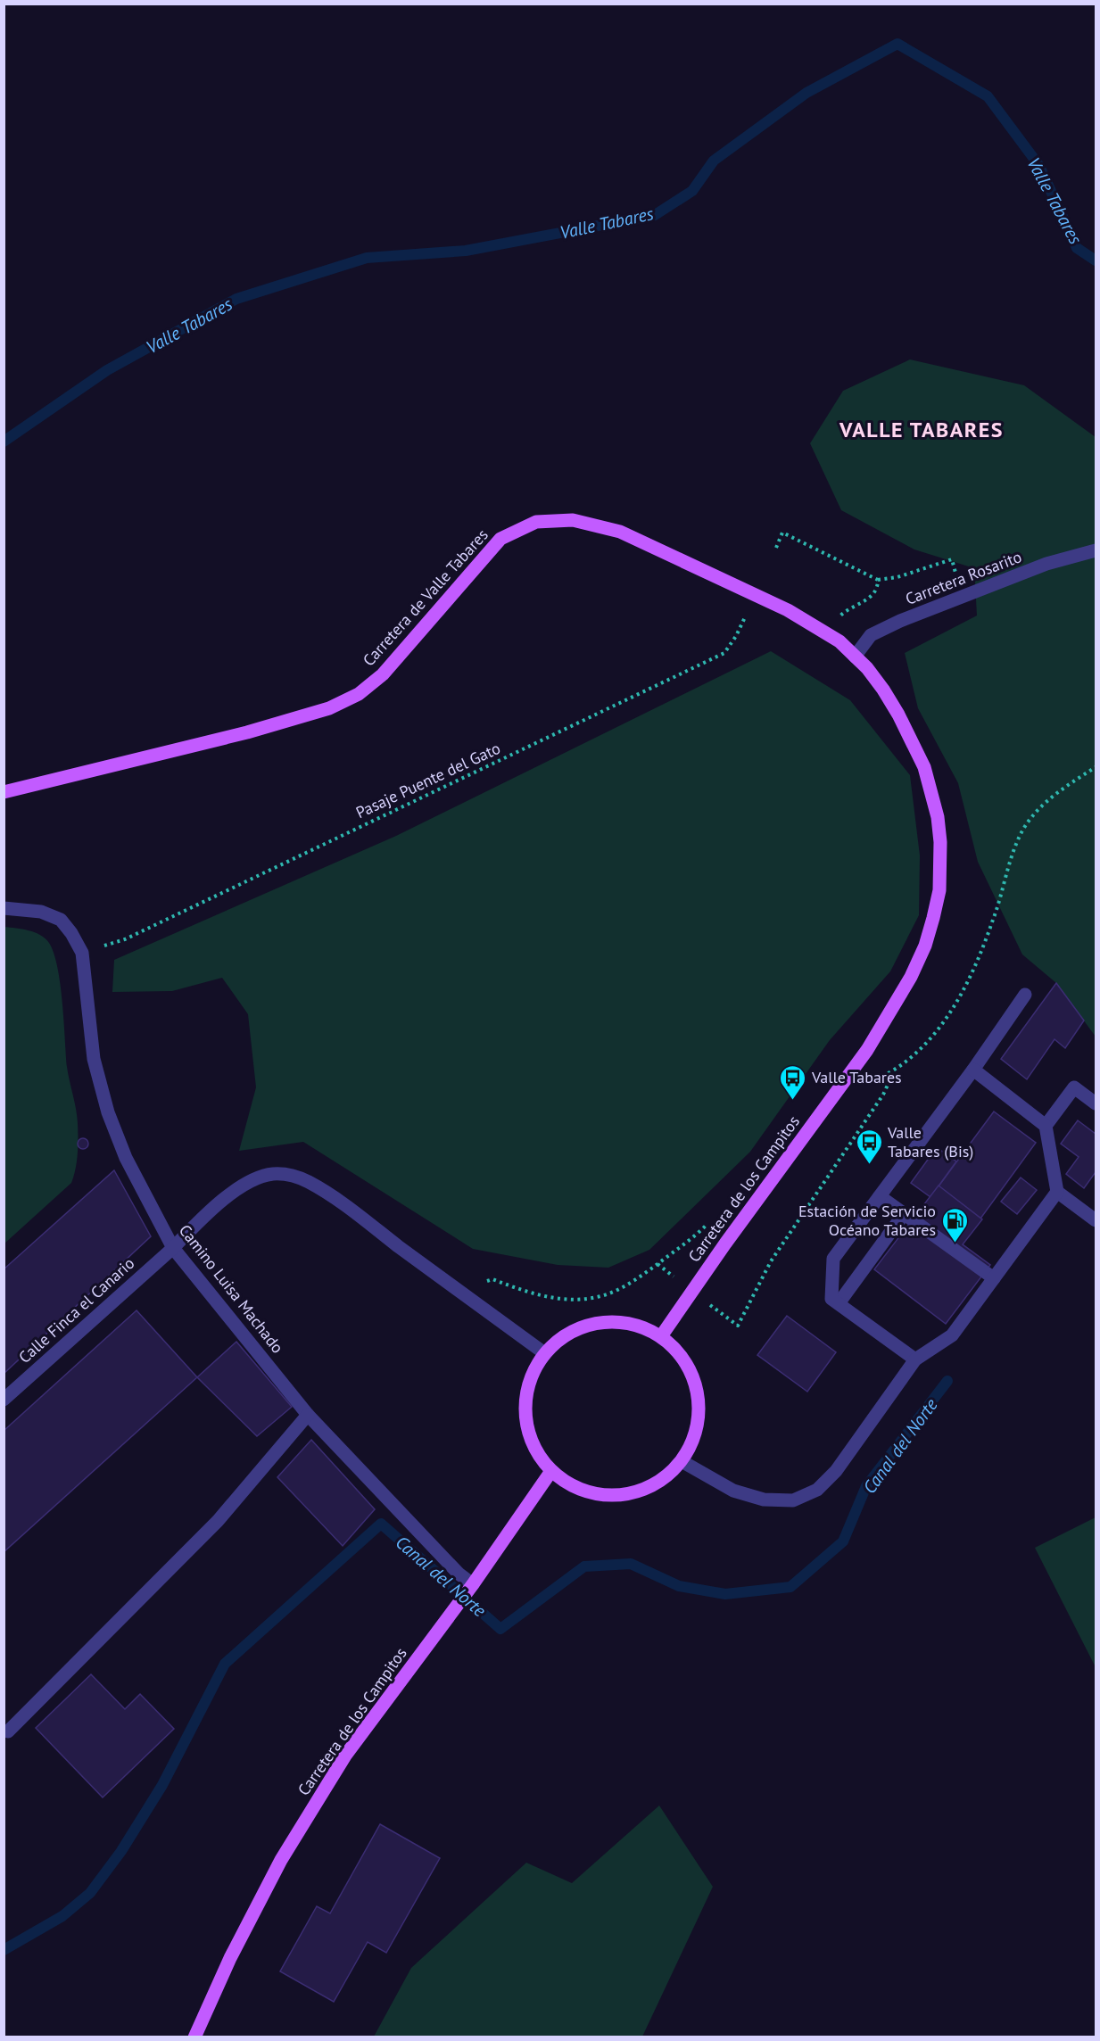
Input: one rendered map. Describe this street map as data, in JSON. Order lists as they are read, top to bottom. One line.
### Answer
{"streets":{"main road":["Carretera de Valle Tabares","Carretera de los Campitos"],"street":["Carretera Rosarito","Camino Luisa Machado","Calle Finca el Canario"],"path":["Pasaje Puente del Gato"]},"crossings":[["Carretera Rosarito","Carretera de Valle Tabares"],["Carretera Rosarito","Carretera de los Campitos"],["Carretera de Valle Tabares","Carretera de los Campitos"],["Carretera de los Campitos","Camino Luisa Machado"],["Carretera de los Campitos","Calle Finca el Canario"],["Camino Luisa Machado","Calle Finca el Canario"]],"districts":["VALLE TABARES"],"water":["Valle Tabares","Canal del Norte"],"places":{"bus stop":["Valle Tabares","Valle Tabares (Bis)"],"fuel station":["Estación de Servicio Océano Tabares"]}}
